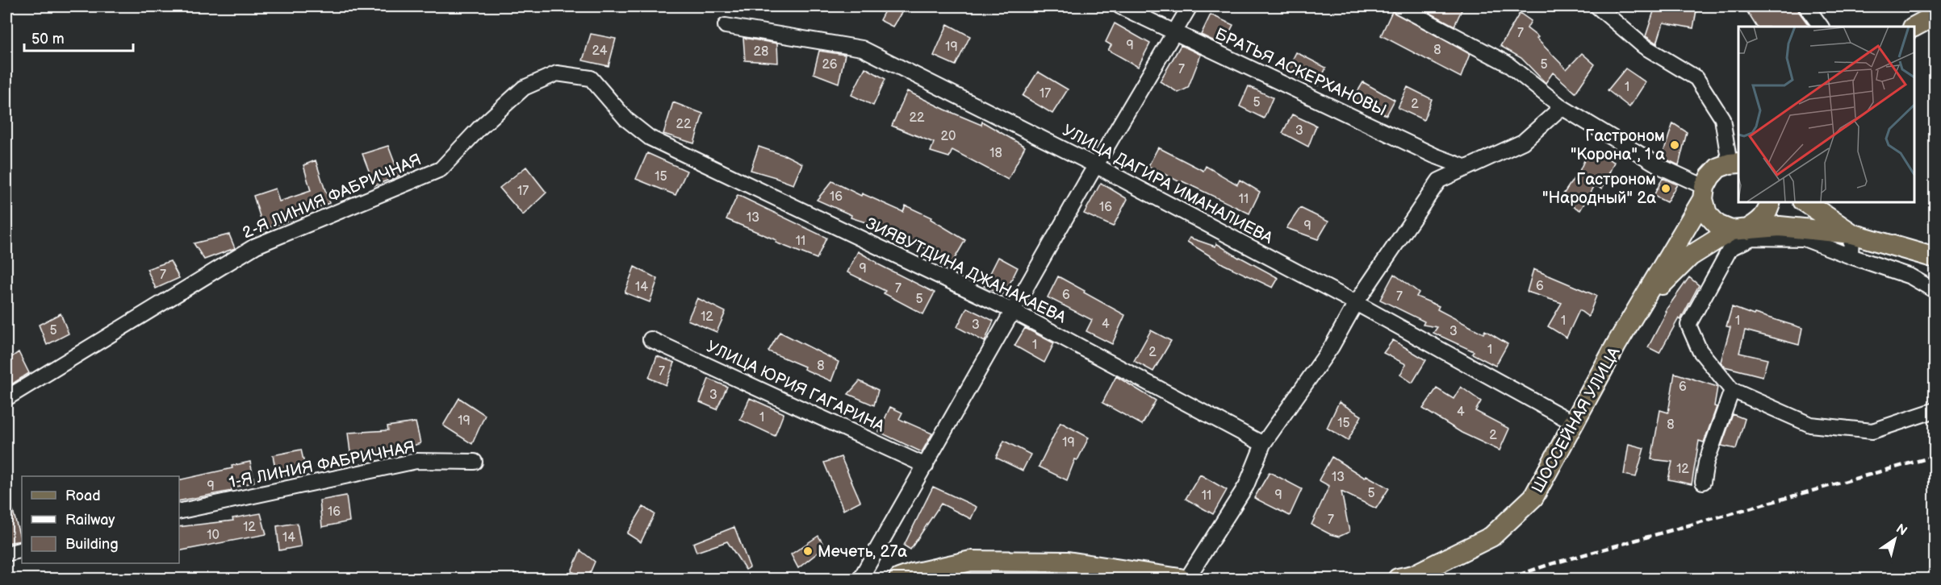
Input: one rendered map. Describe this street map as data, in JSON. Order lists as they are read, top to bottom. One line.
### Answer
{"streets":{"main road":["ШОССЕЙНАЯ УЛИЦА"],"street":["БРАТЬЯ АСКЕРХАНОВЫ","УЛИЦА ДАГИРА ИМАНАЛИЕВА","2-Я ЛИНИЯ ФАБРИЧНАЯ","ЗИЯВУТДИНА ДЖАНАКАЕВА","УЛИЦА ЮРИЯ ГАГАРИНА","1-Я ЛИНИЯ ФАБРИЧНАЯ"]},"crossings":[["УЛИЦА ДАГИРА ИМАНАЛИЕВА","ШОССЕЙНАЯ УЛИЦА"],["2-Я ЛИНИЯ ФАБРИЧНАЯ","ЗИЯВУТДИНА ДЖАНАКАЕВА"]],"places":["Гастроном \"Корона\", 1 а","Гастроном \"Народный\" 2а","Мечеть, 27а"],"house_numbers":["7","9","19","8","24","28","26","5","7","1","17","5","2","22","22","3","20","18","15","17","16","11","16","13","9","11","9","7","6","14","7","6","7","5","12","1","1","4","3","5","3","1","1","2","8","7","6","3","4","1","19","15","8","2","19","12","13","9","5","9","11","16","7","12","10","14"],"legend":["Road","Railway","Building"],"scale_bar":"50 m","north":"top right"}
